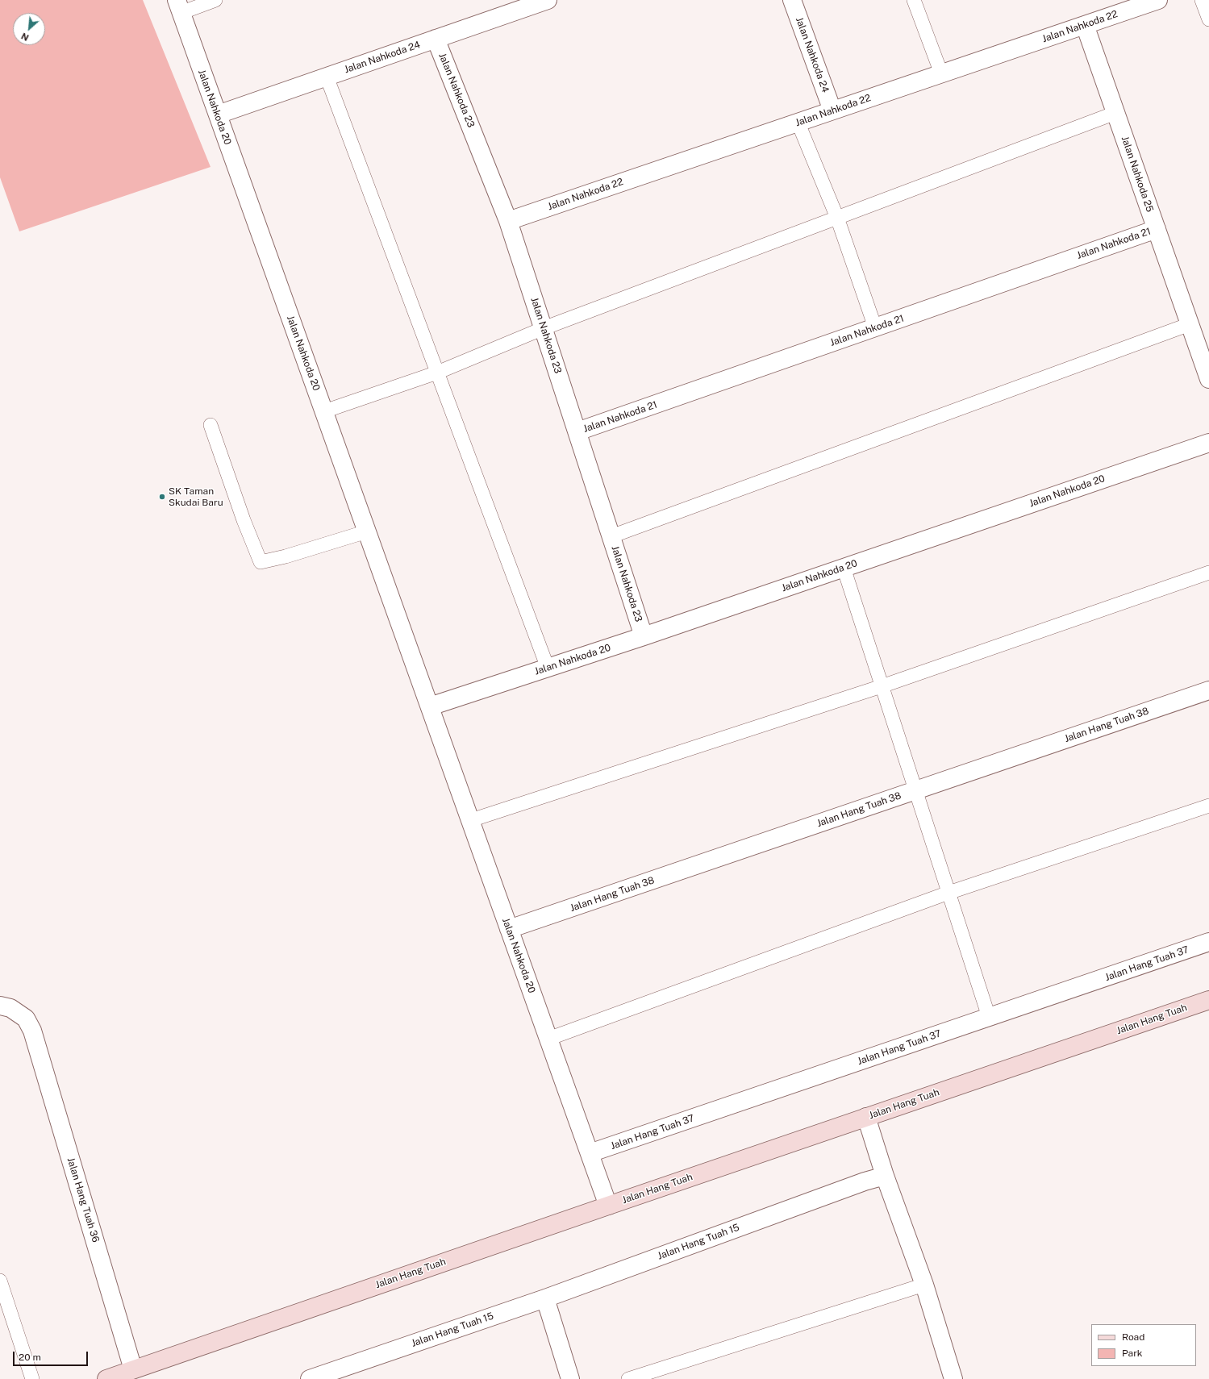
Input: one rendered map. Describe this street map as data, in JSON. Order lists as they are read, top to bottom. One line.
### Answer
{"streets":{"street":["Jalan Nahkoda 22","Jalan Nahkoda 24","Jalan Nahkoda 23","Jalan Nahkoda 20","Jalan Nahkoda 25","Jalan Nahkoda 21","Jalan Hang Tuah 38","Jalan Hang Tuah 37","Jalan Hang Tuah","Jalan Hang Tuah 36","Jalan Hang Tuah 15"]},"crossings":[["Jalan Nahkoda 22","Jalan Nahkoda 24"],["Jalan Nahkoda 22","Jalan Nahkoda 23"],["Jalan Nahkoda 22","Jalan Nahkoda 25"],["Jalan Nahkoda 24","Jalan Nahkoda 23"],["Jalan Nahkoda 24","Jalan Nahkoda 20"],["Jalan Nahkoda 23","Jalan Nahkoda 20"],["Jalan Nahkoda 23","Jalan Nahkoda 21"],["Jalan Nahkoda 20","Jalan Hang Tuah 38"],["Jalan Nahkoda 20","Jalan Hang Tuah 37"],["Jalan Nahkoda 20","Jalan Hang Tuah"],["Jalan Nahkoda 25","Jalan Nahkoda 21"],["Jalan Hang Tuah","Jalan Hang Tuah 36"]],"places":["SK Taman Skudai Baru"],"legend":["Road","Park"],"scale_bar":"20 m","north":"bottom left"}
